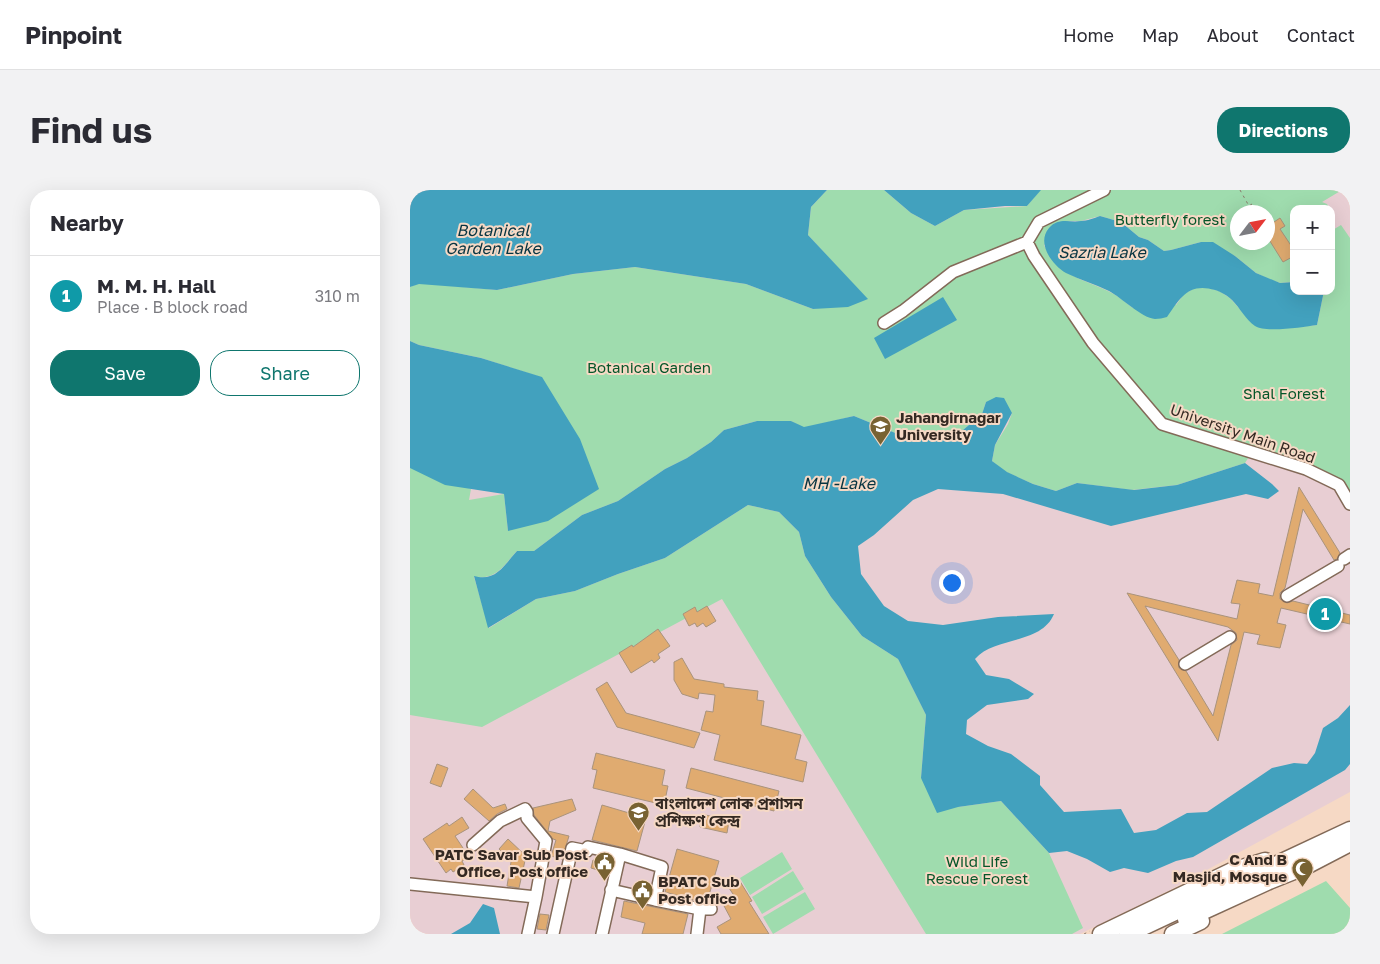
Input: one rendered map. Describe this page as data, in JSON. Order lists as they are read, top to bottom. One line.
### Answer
{"streets":{"street":["University Main Road"]},"water":["Botanical Garden Lake","Sazria Lake","MH -Lake"],"parks":["Butterfly forest","Botanical Garden","Shal Forest","Wild Life Rescue Forest"],"places":{"school or university":["Jahangirnagar University","বাংলাদেশ লোক প্রশাসন প্রশিক্ষণ কেন্দ্র"],"public building":["PATC Savar Sub Post Office, Post office","BPATC Sub Post office"],"mosque":["C And B Masjid, Mosque"]},"north":"top right","page":{"header":"Pinpoint","nav":["Home","Map","About","Contact"],"buttons":["Directions",["Save","Share"]],"title":"Find us","heading":"Nearby","map_buttons":["+","−"],"list":[{"mark":"1","name":"M. M. H. Hall","note":"Place · B block road","value":"310 m"}],"pins":"1"}}
